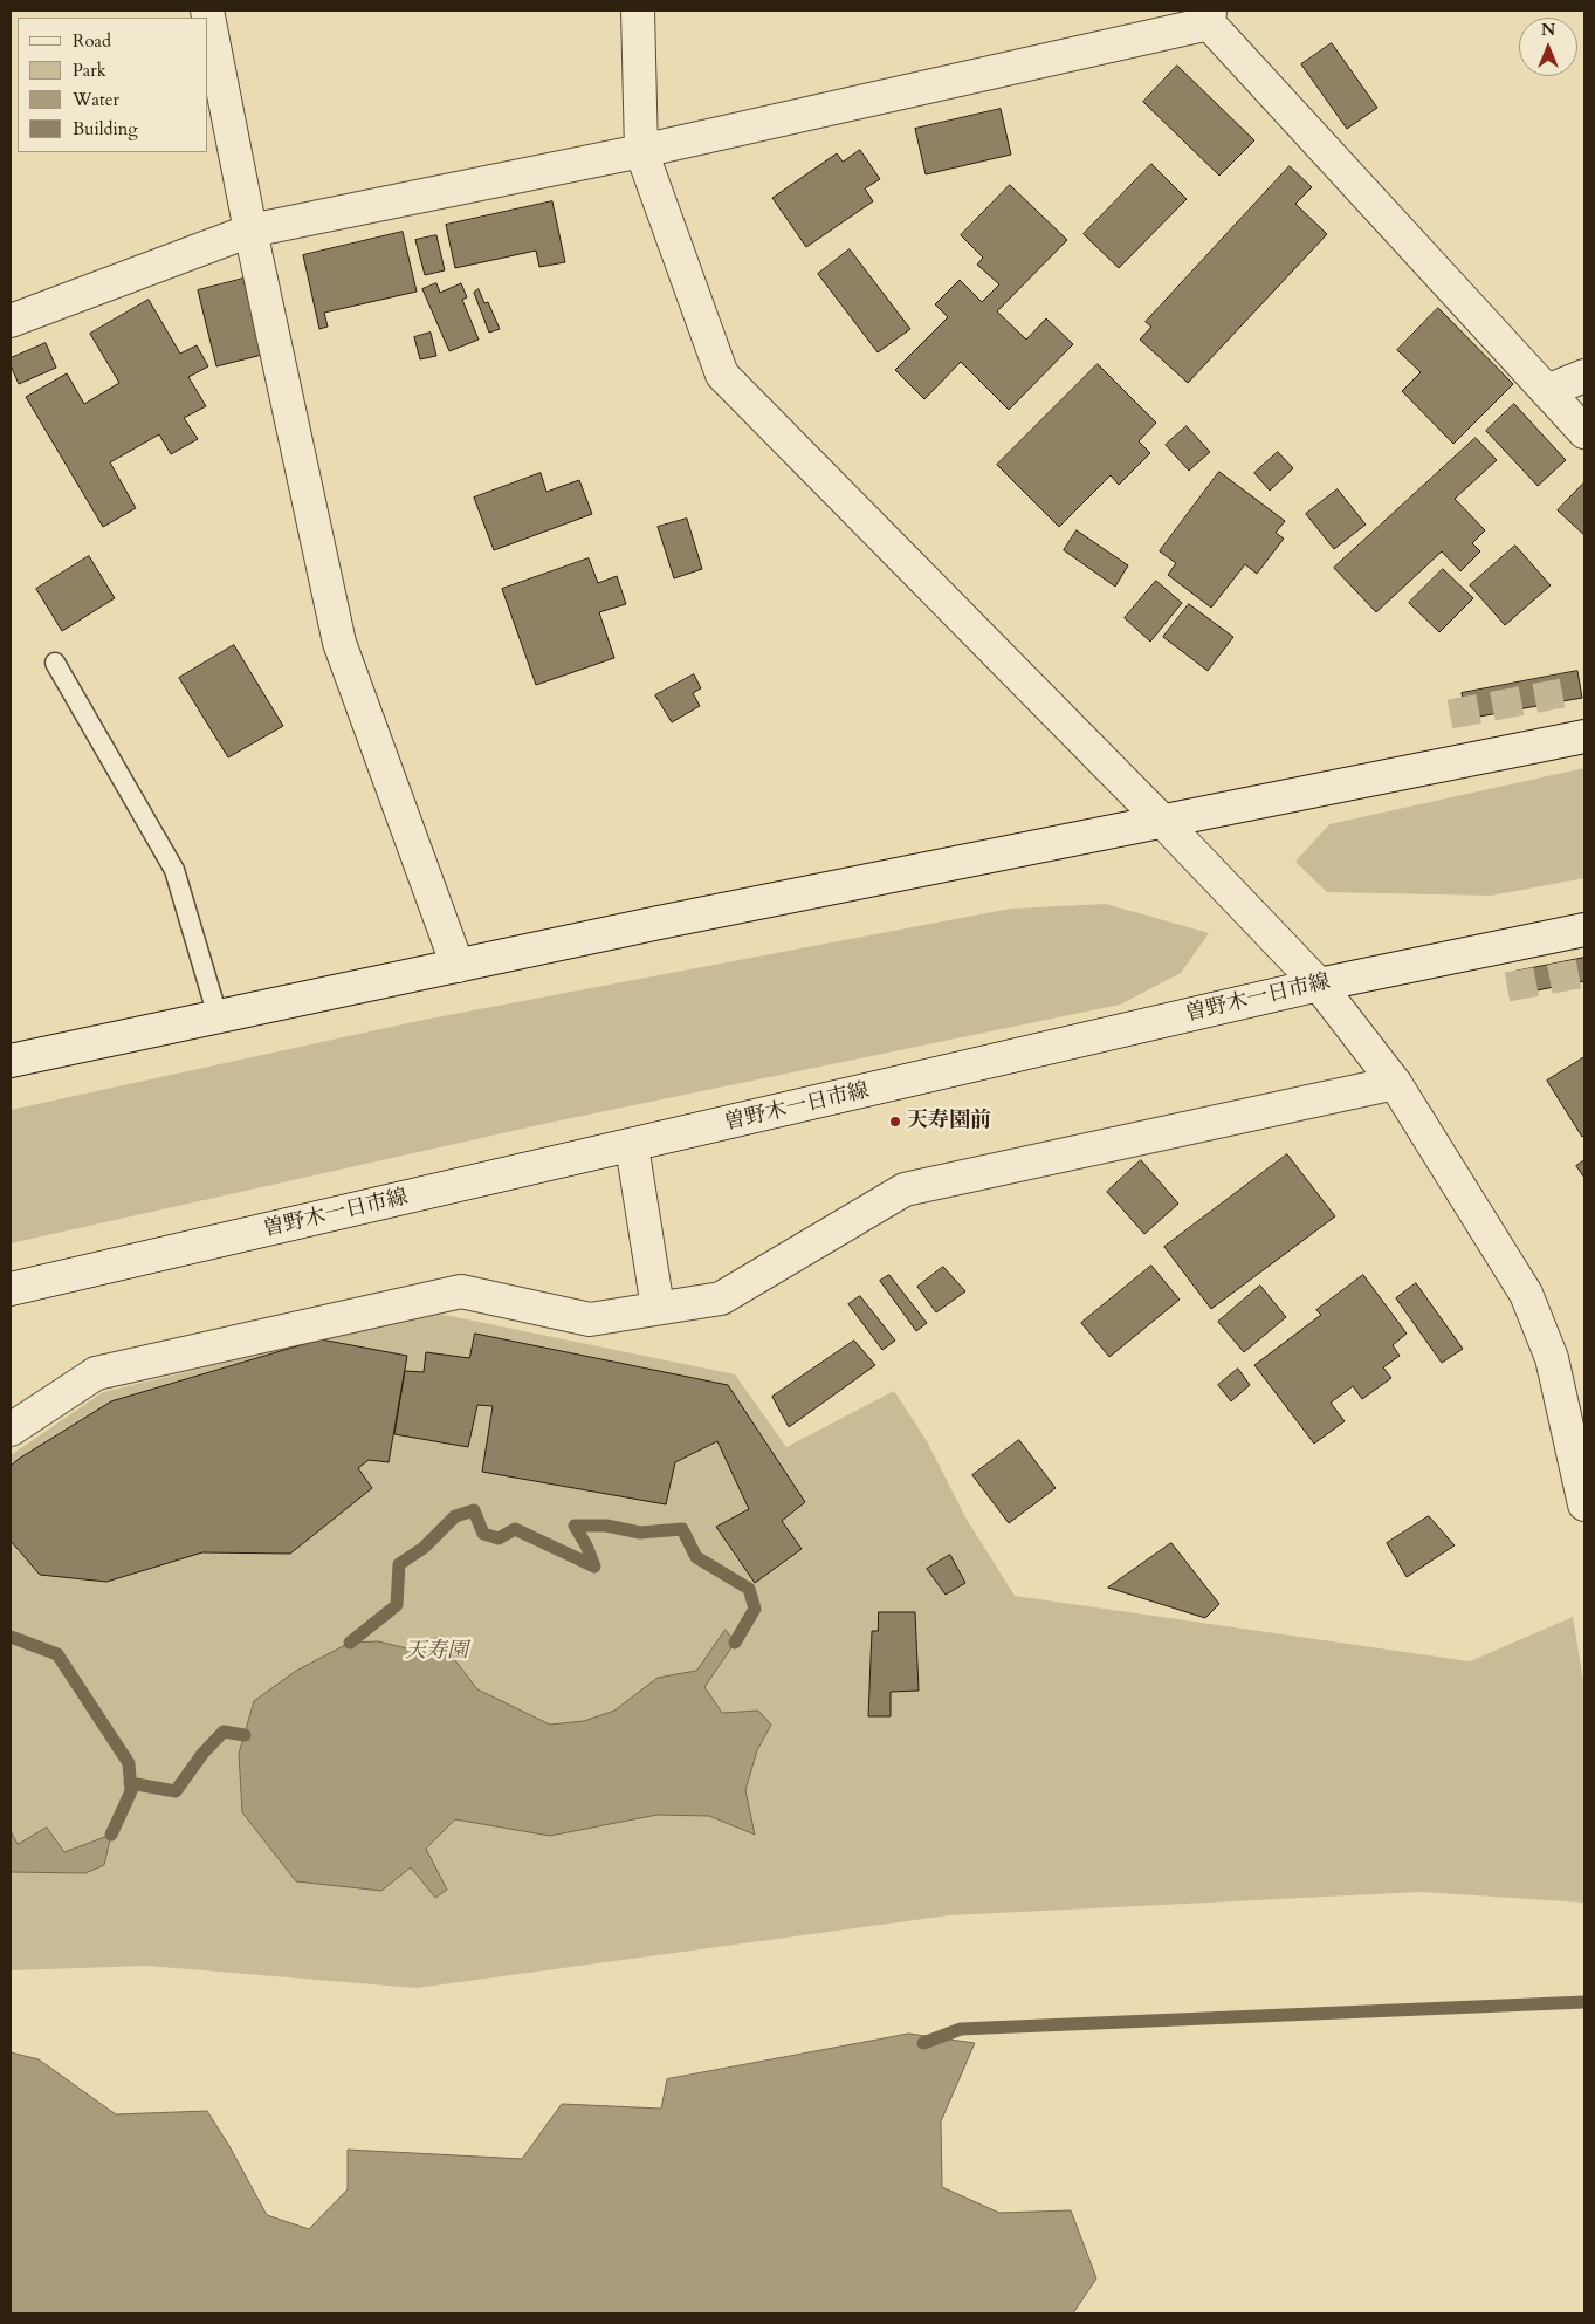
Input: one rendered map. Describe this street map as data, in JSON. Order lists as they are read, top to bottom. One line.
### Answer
{"streets":{"street":["曽野木一日市線"]},"parks":["天寿園"],"places":["天寿園前"],"legend":["Road","Park","Water","Building"],"north":"top"}
